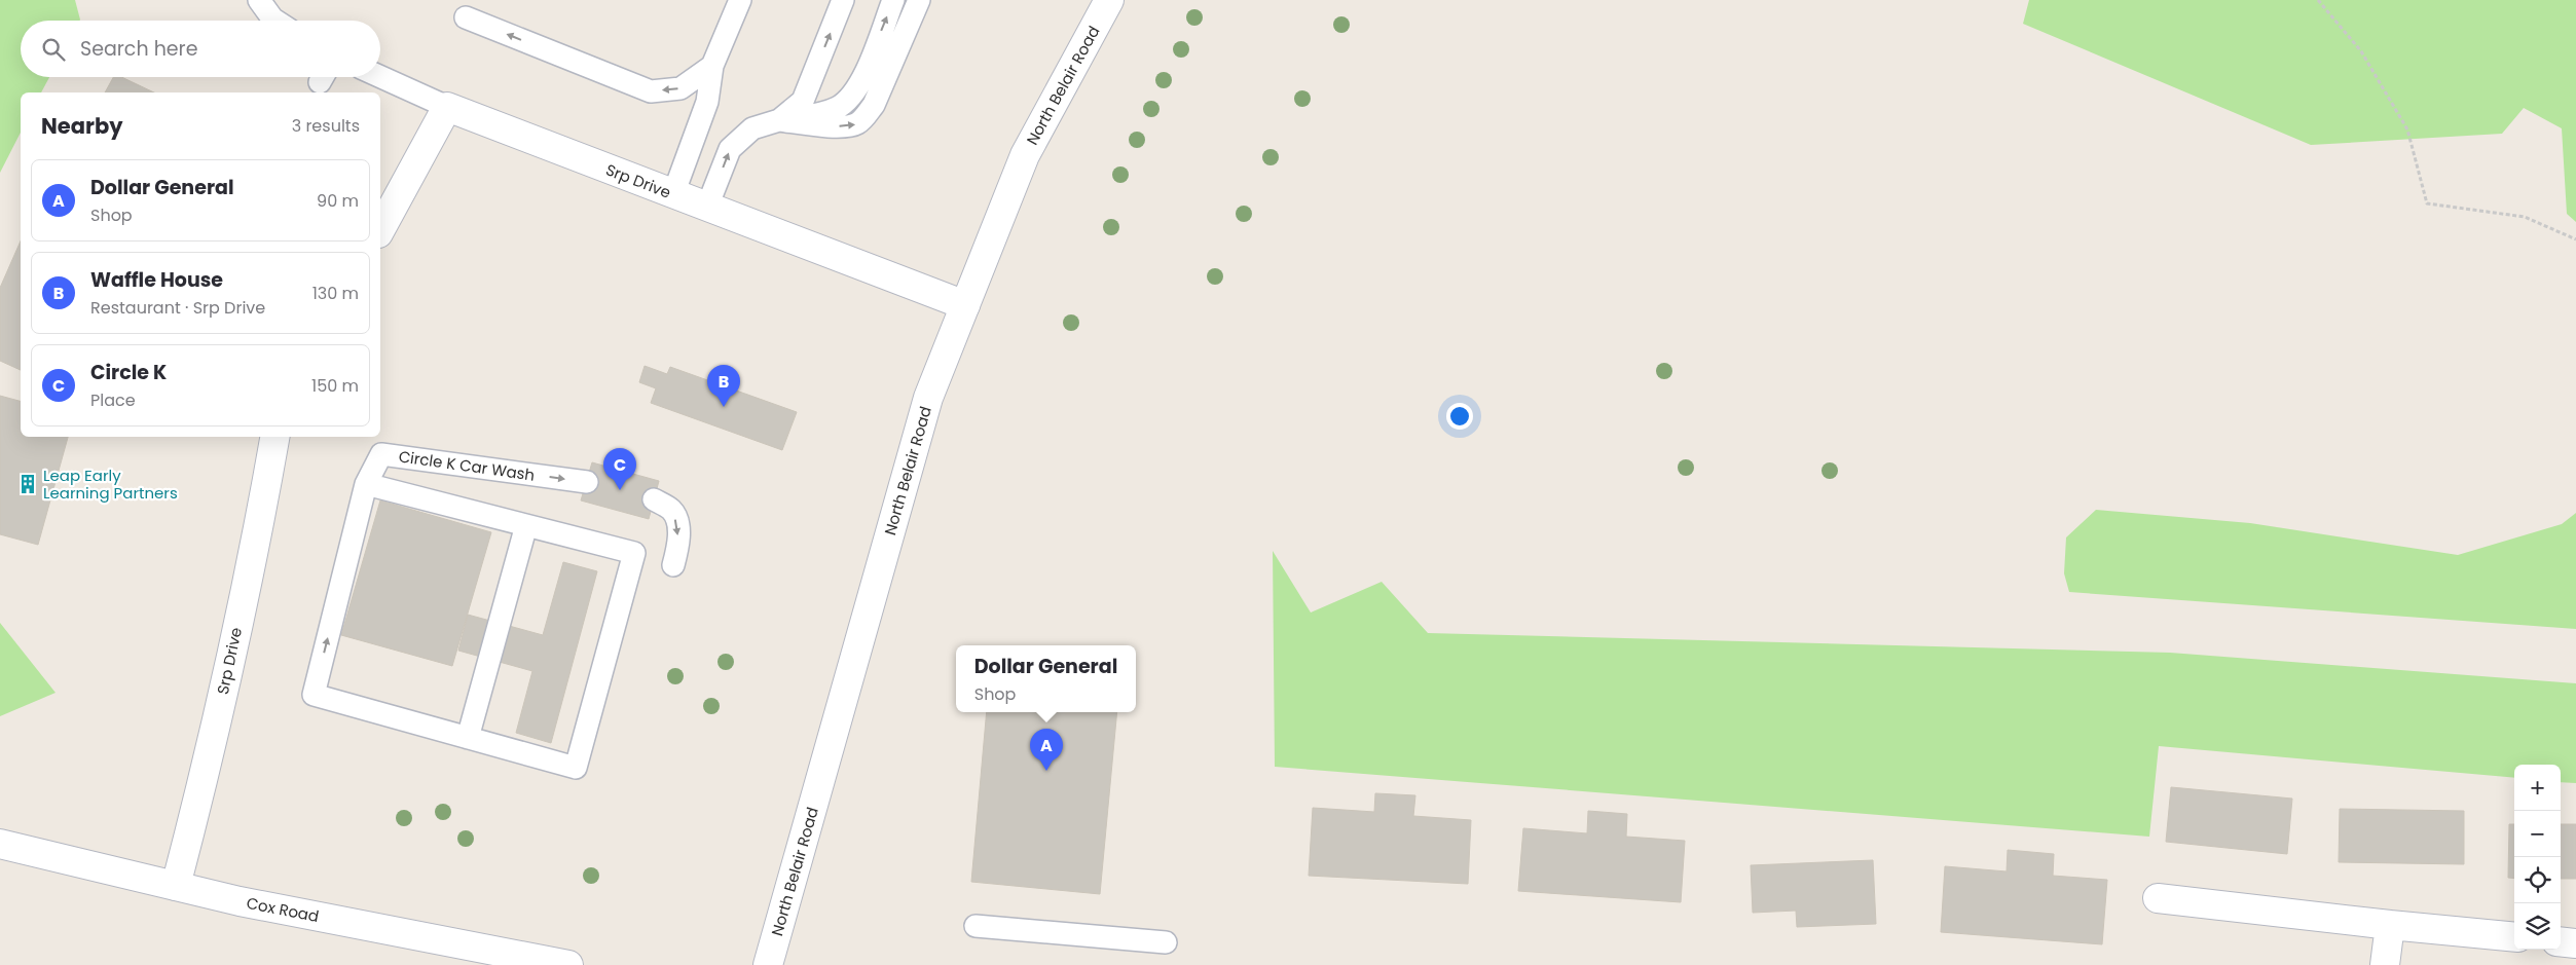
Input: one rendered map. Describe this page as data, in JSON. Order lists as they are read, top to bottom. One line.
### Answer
{"streets":{"street":["North Belair Road","Srp Drive","Cox Road"],"lane":["Circle K Car Wash"]},"crossings":[["North Belair Road","Srp Drive"],["Srp Drive","Cox Road"]],"places":{"building":["Leap Early Learning Partners"]},"page":{"search":"Search here","heading":["Nearby","3 results"],"list":[{"mark":"A","name":"Dollar General","note":"Shop","value":"90 m"},{"mark":"B","name":"Waffle House","note":"Restaurant · Srp Drive","value":"130 m"},{"mark":"C","name":"Circle K","note":"Place","value":"150 m"}],"pins":["B","C","A"],"popup":["Dollar General","Shop"],"map_buttons":["+","−"]}}
